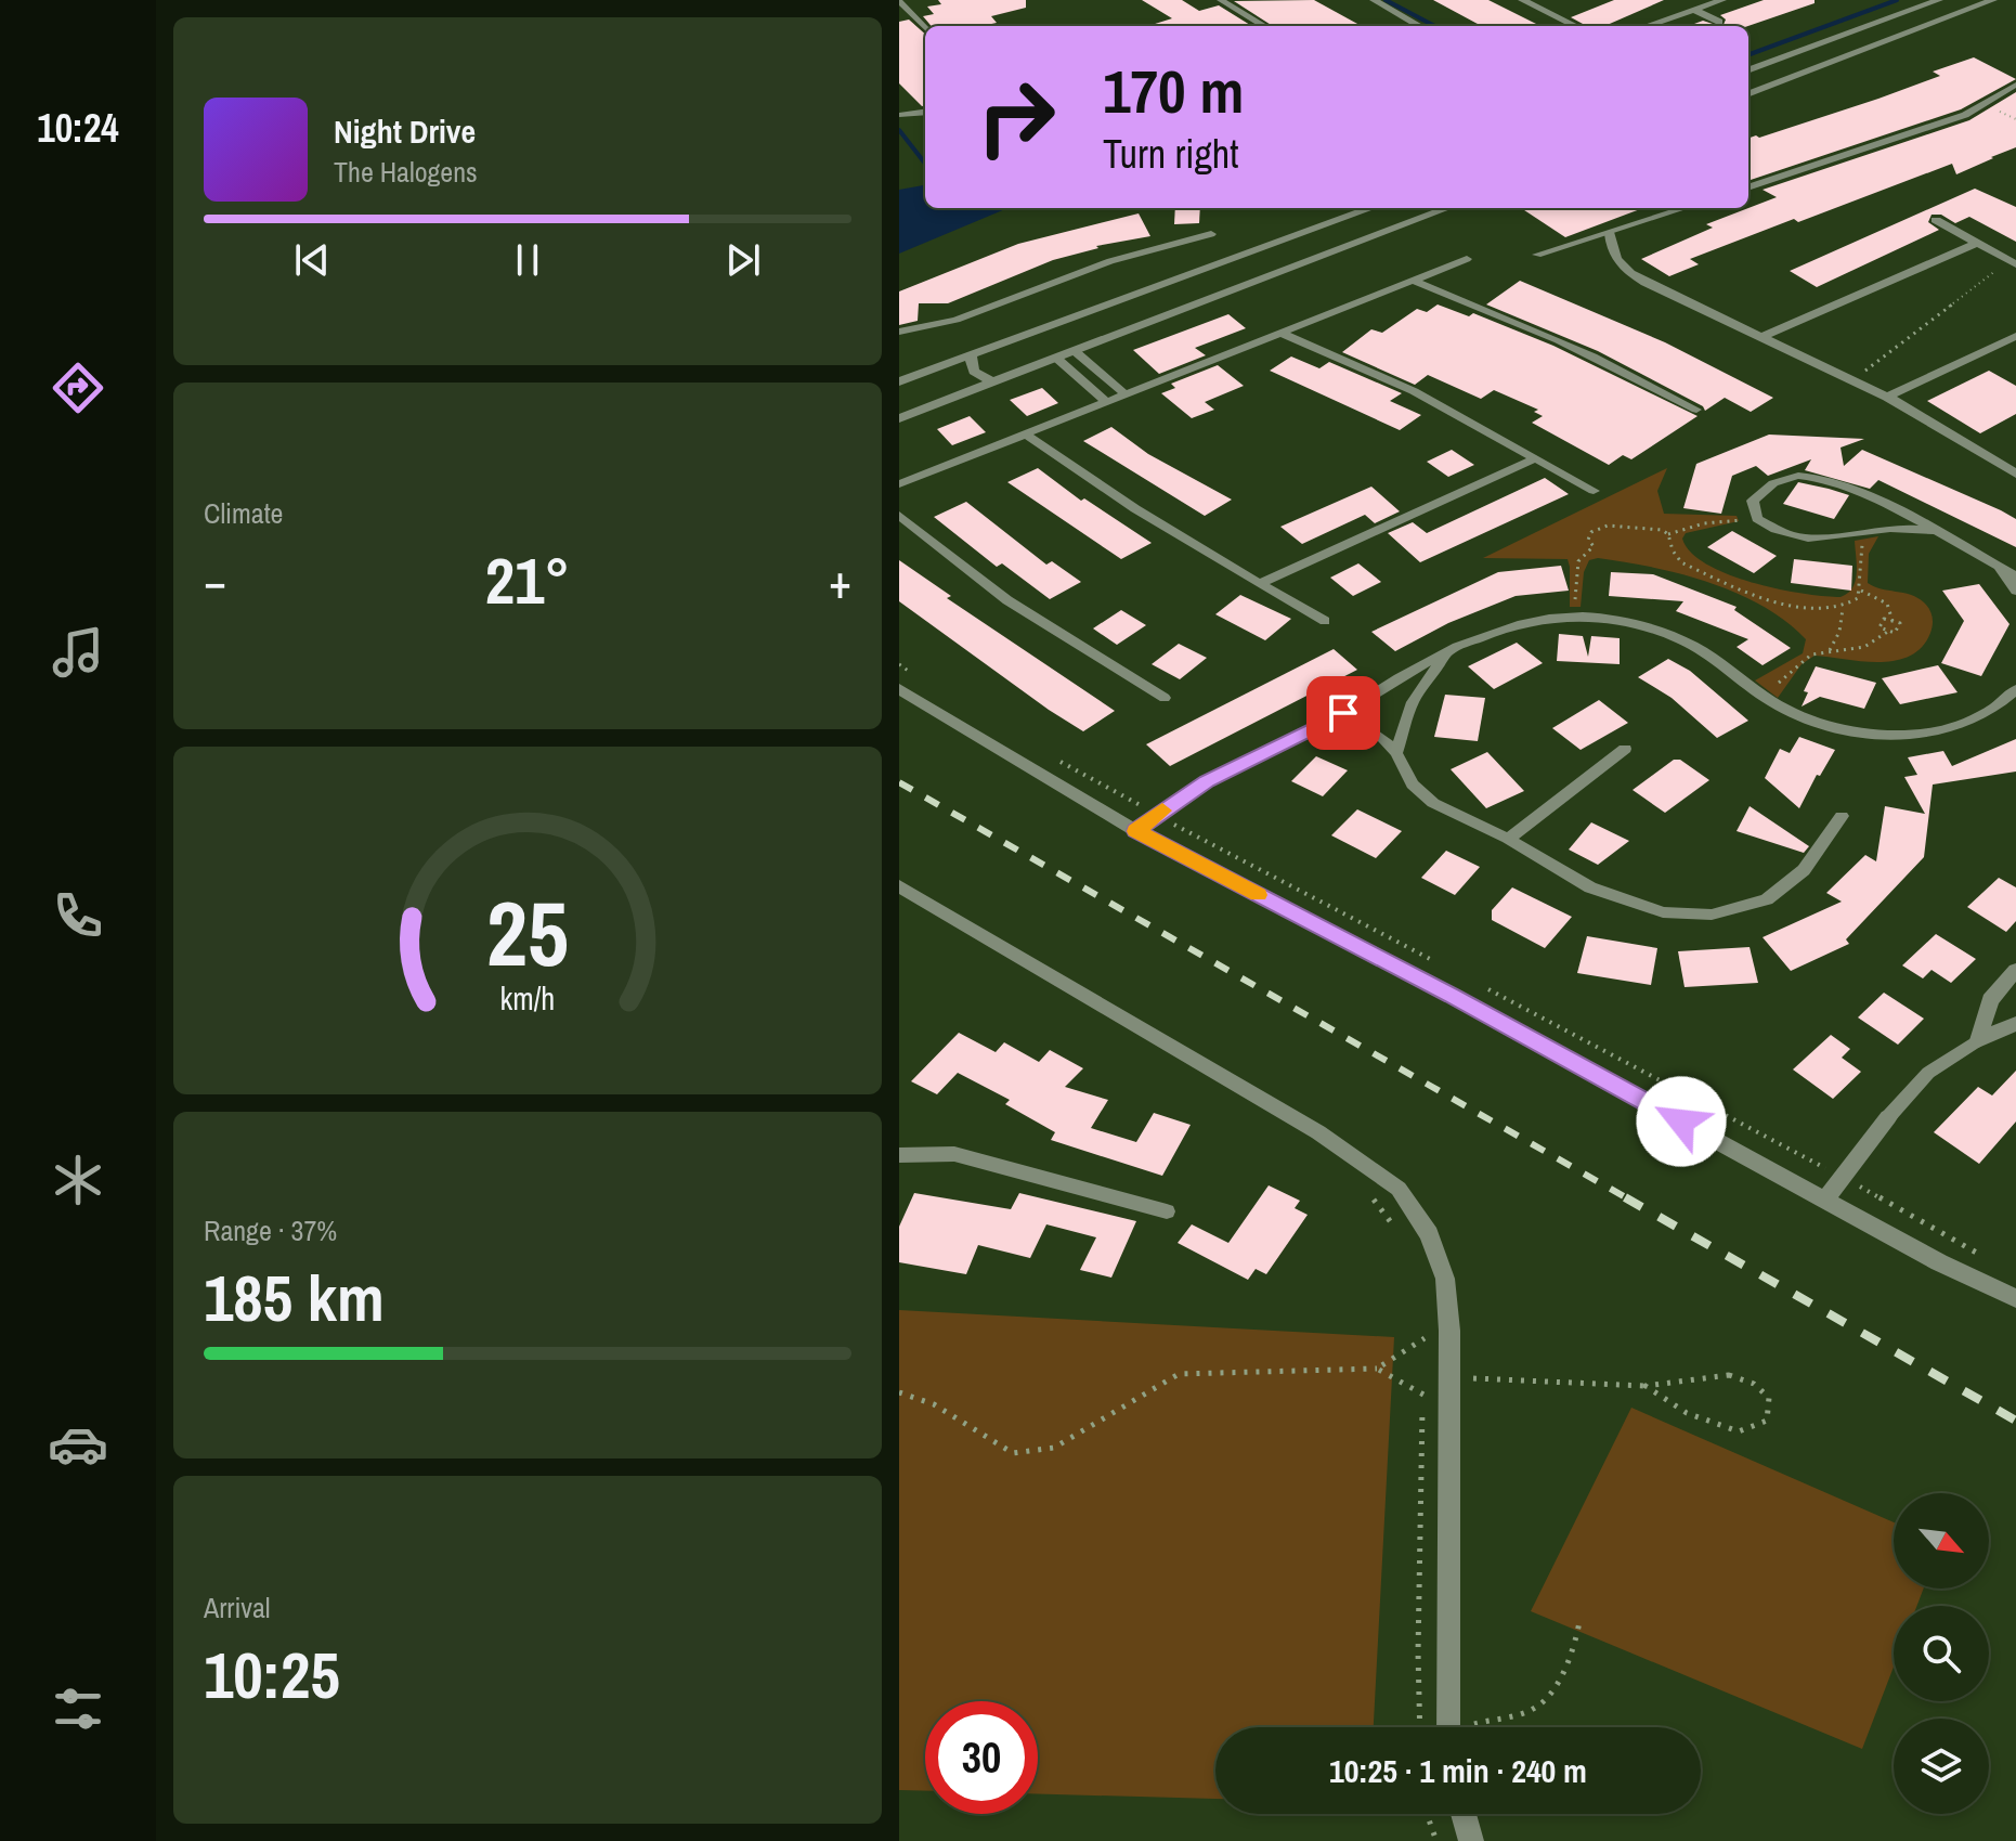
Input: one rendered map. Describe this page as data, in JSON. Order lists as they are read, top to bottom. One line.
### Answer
{"north":"bottom right","page":{"tabs":"10:24","turn":["170 m","Turn right"],"song":["Night Drive","The Halogens"],"tile":["Climate",["Range · 37%","185 km"],["Arrival","10:25"]],"heat":["−","21°","+"],"limit":"30","trip":"10:25 · 1 min · 240 m","gauge":["25","km/h"]}}
